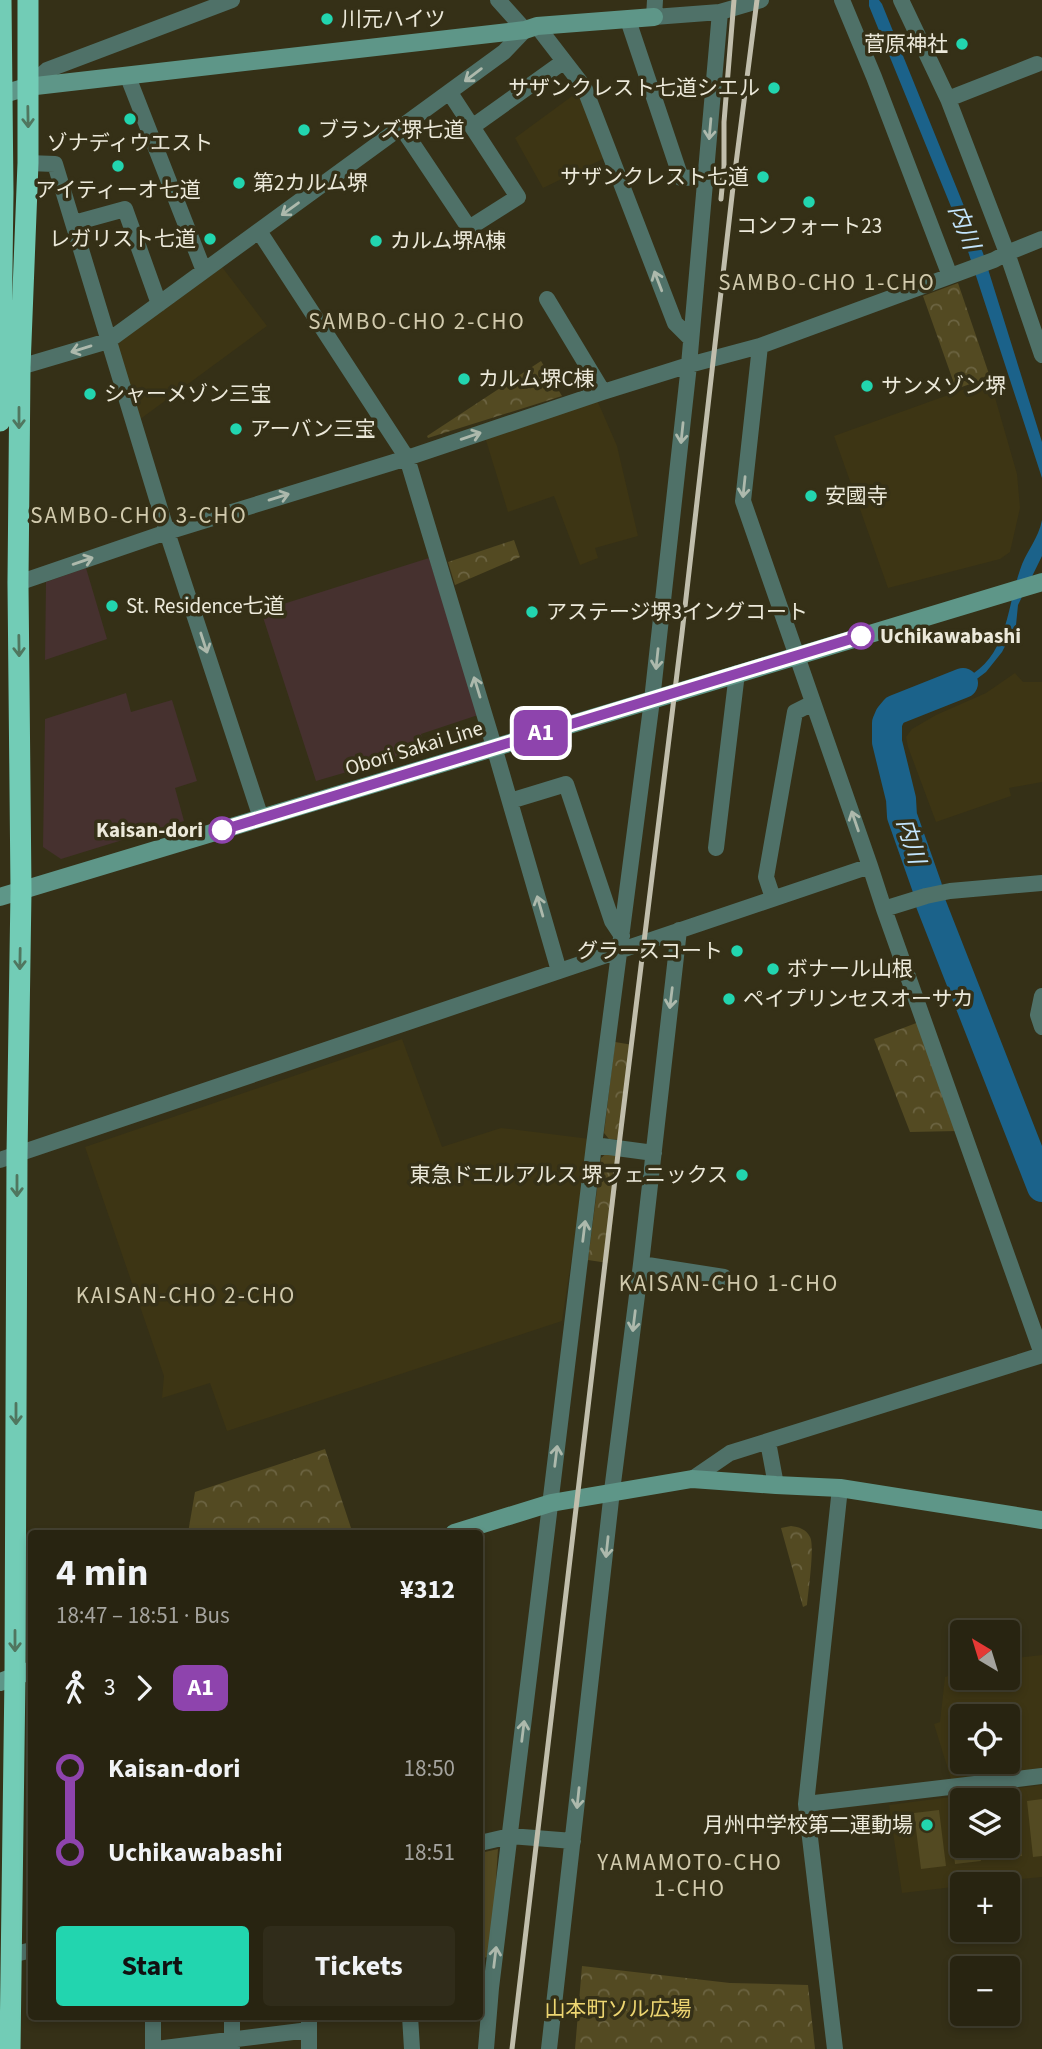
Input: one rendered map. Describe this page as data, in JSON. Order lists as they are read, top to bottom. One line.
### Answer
{"streets":{"street":["Obori Sakai Line"]},"districts":["SAMBO-CHO 1-CHO","SAMBO-CHO 2-CHO","SAMBO-CHO 3-CHO","KAISAN-CHO 1-CHO","KAISAN-CHO 2-CHO","YAMAMOTO-CHO 1-CHO"],"water":["内川"],"parks":["山本町ソル広場"],"places":["川元ハイツ","菅原神社","サザンクレスト七道シエル","ゾナディウエスト","ブランズ堺七道","アイティーオ七道","サザンクレスト七道","第2カルム堺","コンフォート23","レガリスト七道","カルム堺A棟","カルム堺C棟","サンメゾン堺","シャーメゾン三宝","アーバン三宝","安國寺","St. Residence七道","アステージ堺3イングコート","Uchikawabashi","Kaisan-dori","グラースコート","ボナール山根","ペイプリンセスオーサカ","東急ドエルアルス 堺フェニックス","月州中学校第二運動場"],"lines":["bus line A1"],"north":"top left","page":{"on_map":"A1","heading":["4 min","18:47 – 18:51 · Bus","¥312"],"map_buttons":["+","−"],"legs":["3","A1"],"list":[{"name":"Kaisan-dori","value":"18:50"},{"name":"Uchikawabashi","value":"18:51"}],"buttons":["Start","Tickets"]}}
